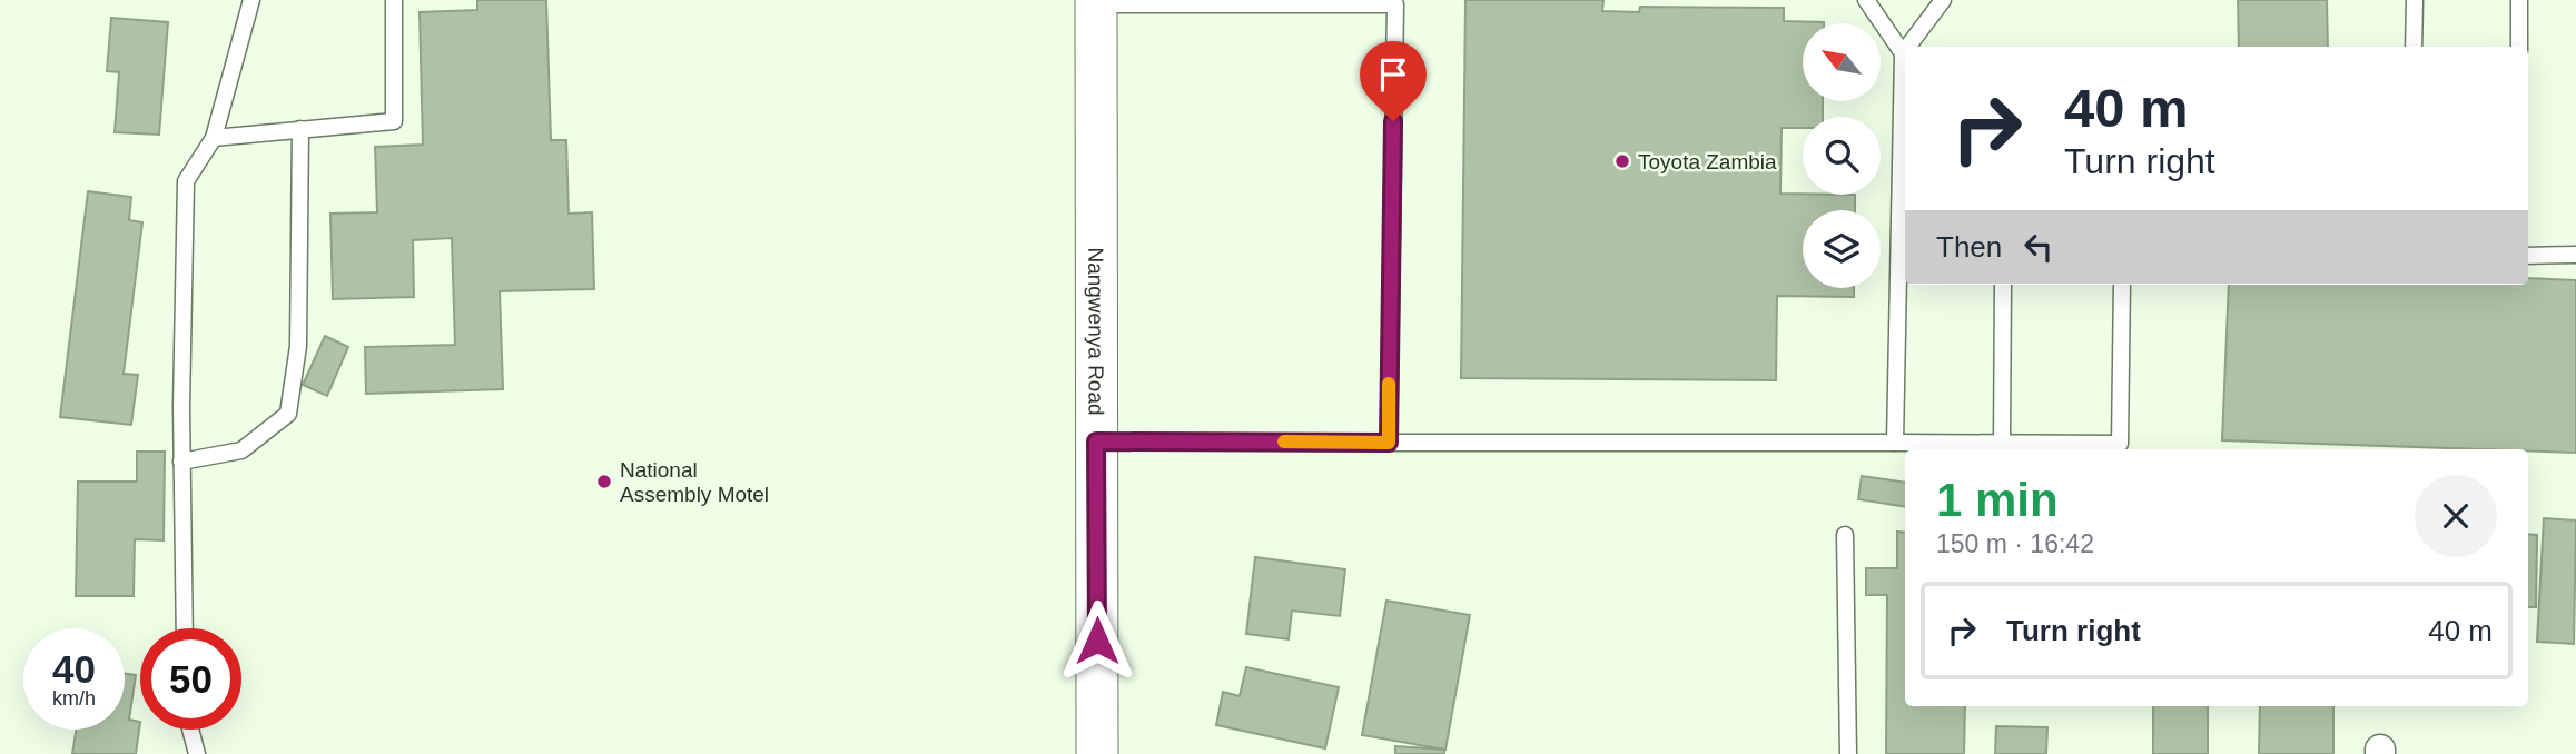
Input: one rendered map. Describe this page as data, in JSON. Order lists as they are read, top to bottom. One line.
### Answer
{"streets":{"main road":["Nangwenya Road"]},"places":["Toyota Zambia","National Assembly Motel"],"north":"top left","page":{"turn":["40 m","Turn right"],"then":"Then","heading":["1 min","150 m · 16:42"],"list":[{"name":"Turn right","value":"40 m"}],"speed":"40 km/h","limit":"50"}}
